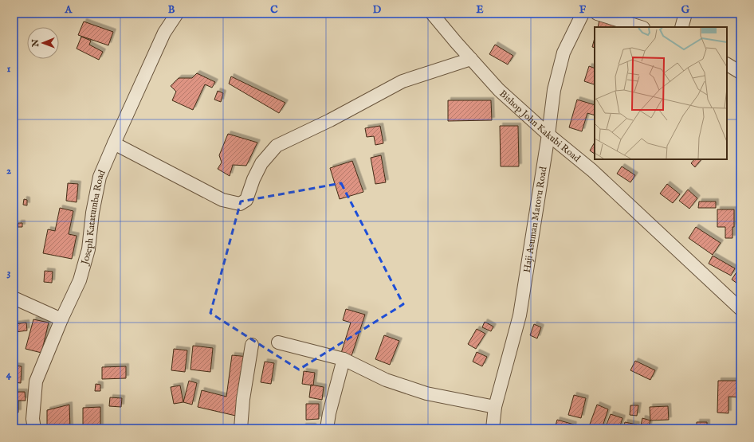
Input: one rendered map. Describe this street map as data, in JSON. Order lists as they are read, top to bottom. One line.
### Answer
{"streets":{"street":["Bishop John Kakubi Road","Joseph Katatumba Road","Haji Asuman Matovu Road"]},"crossings":[["Bishop John Kakubi Road","Haji Asuman Matovu Road"]],"north":"left","grid":{"columns":["A","B","C","D","E","F","G"],"rows":["1","2","3","4"]}}
